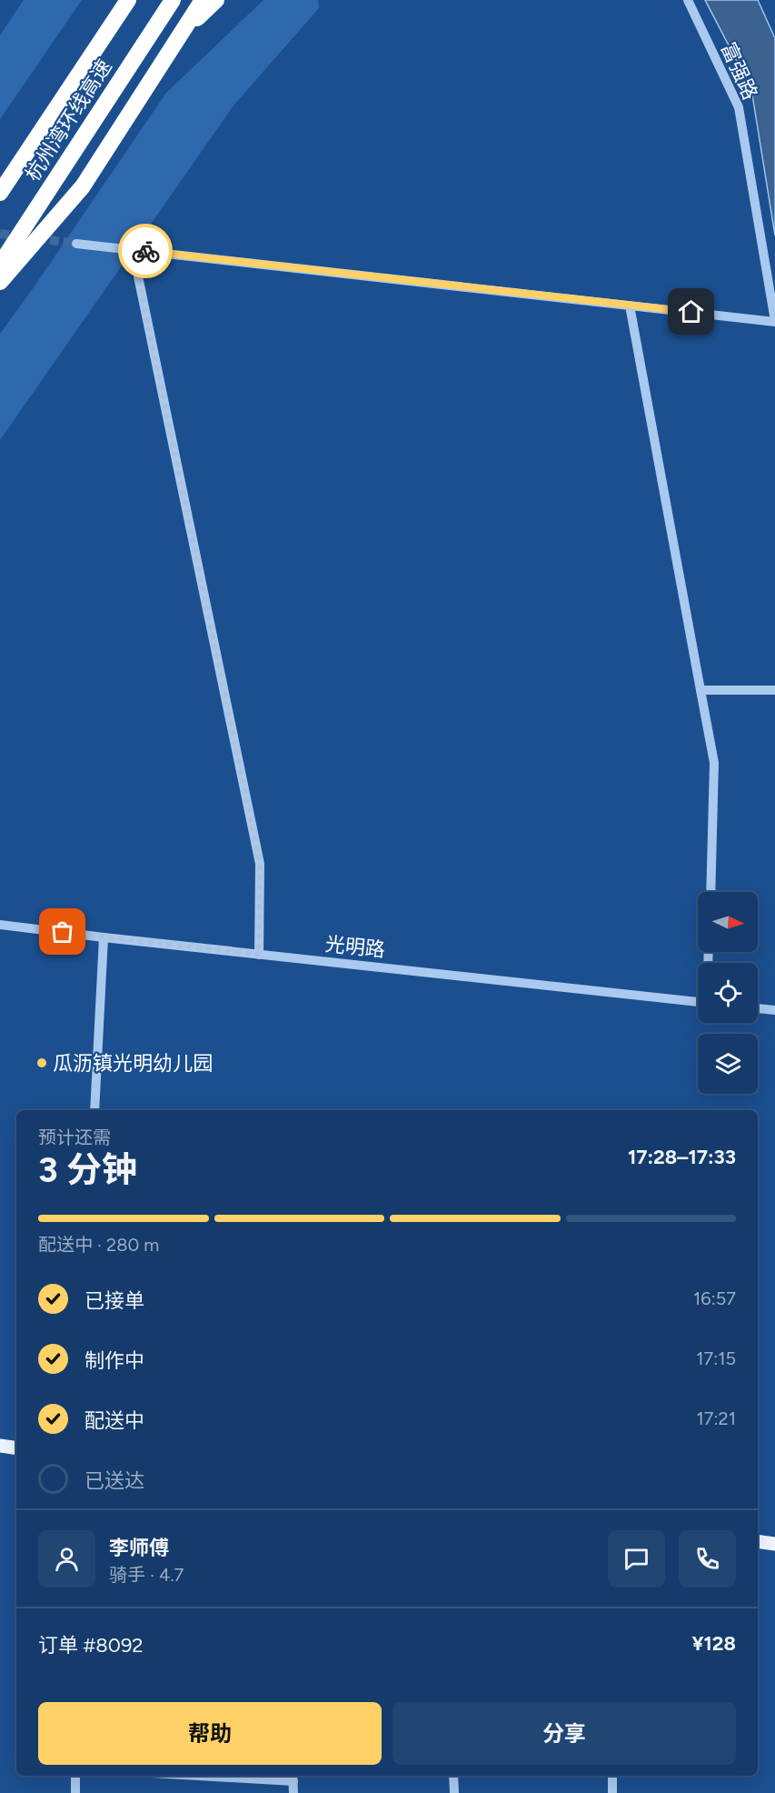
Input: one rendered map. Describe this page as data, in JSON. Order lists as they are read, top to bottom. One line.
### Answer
{"streets":{"highway":["杭州湾环线高速"],"street":["富强路","光明路"]},"places":["瓜沥镇光明幼儿园"],"north":"right","page":{"heading":["3 分钟","预计还需","17:28–17:33"],"panel":["李师傅","骑手 · 4.7","订单 #8092","¥128"],"bar":"配送中 · 280 m","list":[["已接单","16:57"],["制作中","17:15"],["配送中","17:21"],"已送达"],"buttons":["帮助","分享"]}}
